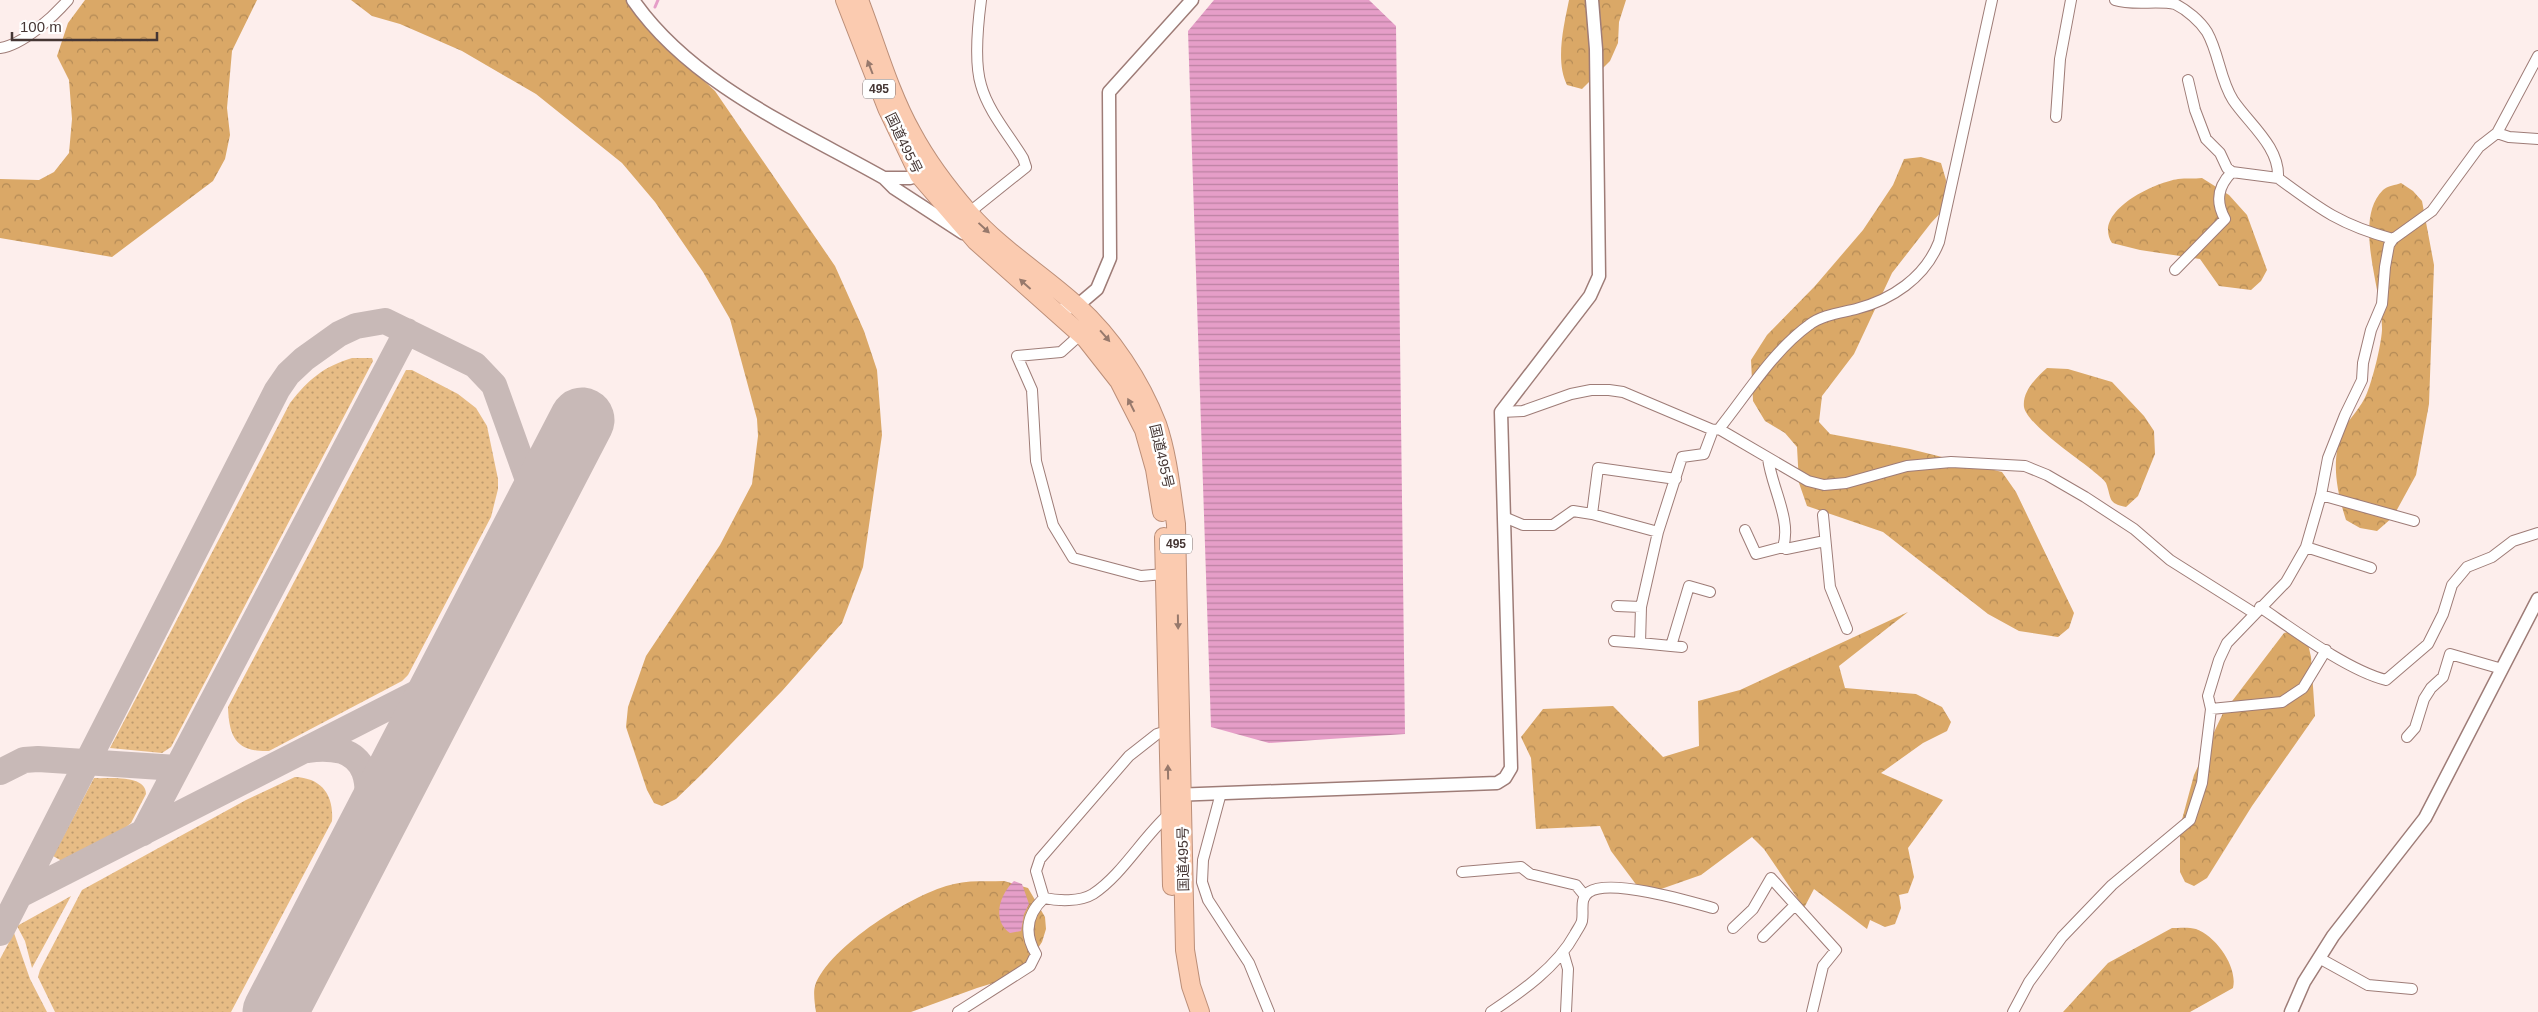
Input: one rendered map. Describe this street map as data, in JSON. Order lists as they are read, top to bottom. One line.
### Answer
{"streets":{"highway":["495","国道495号"]},"scale_bar":"100 m"}
